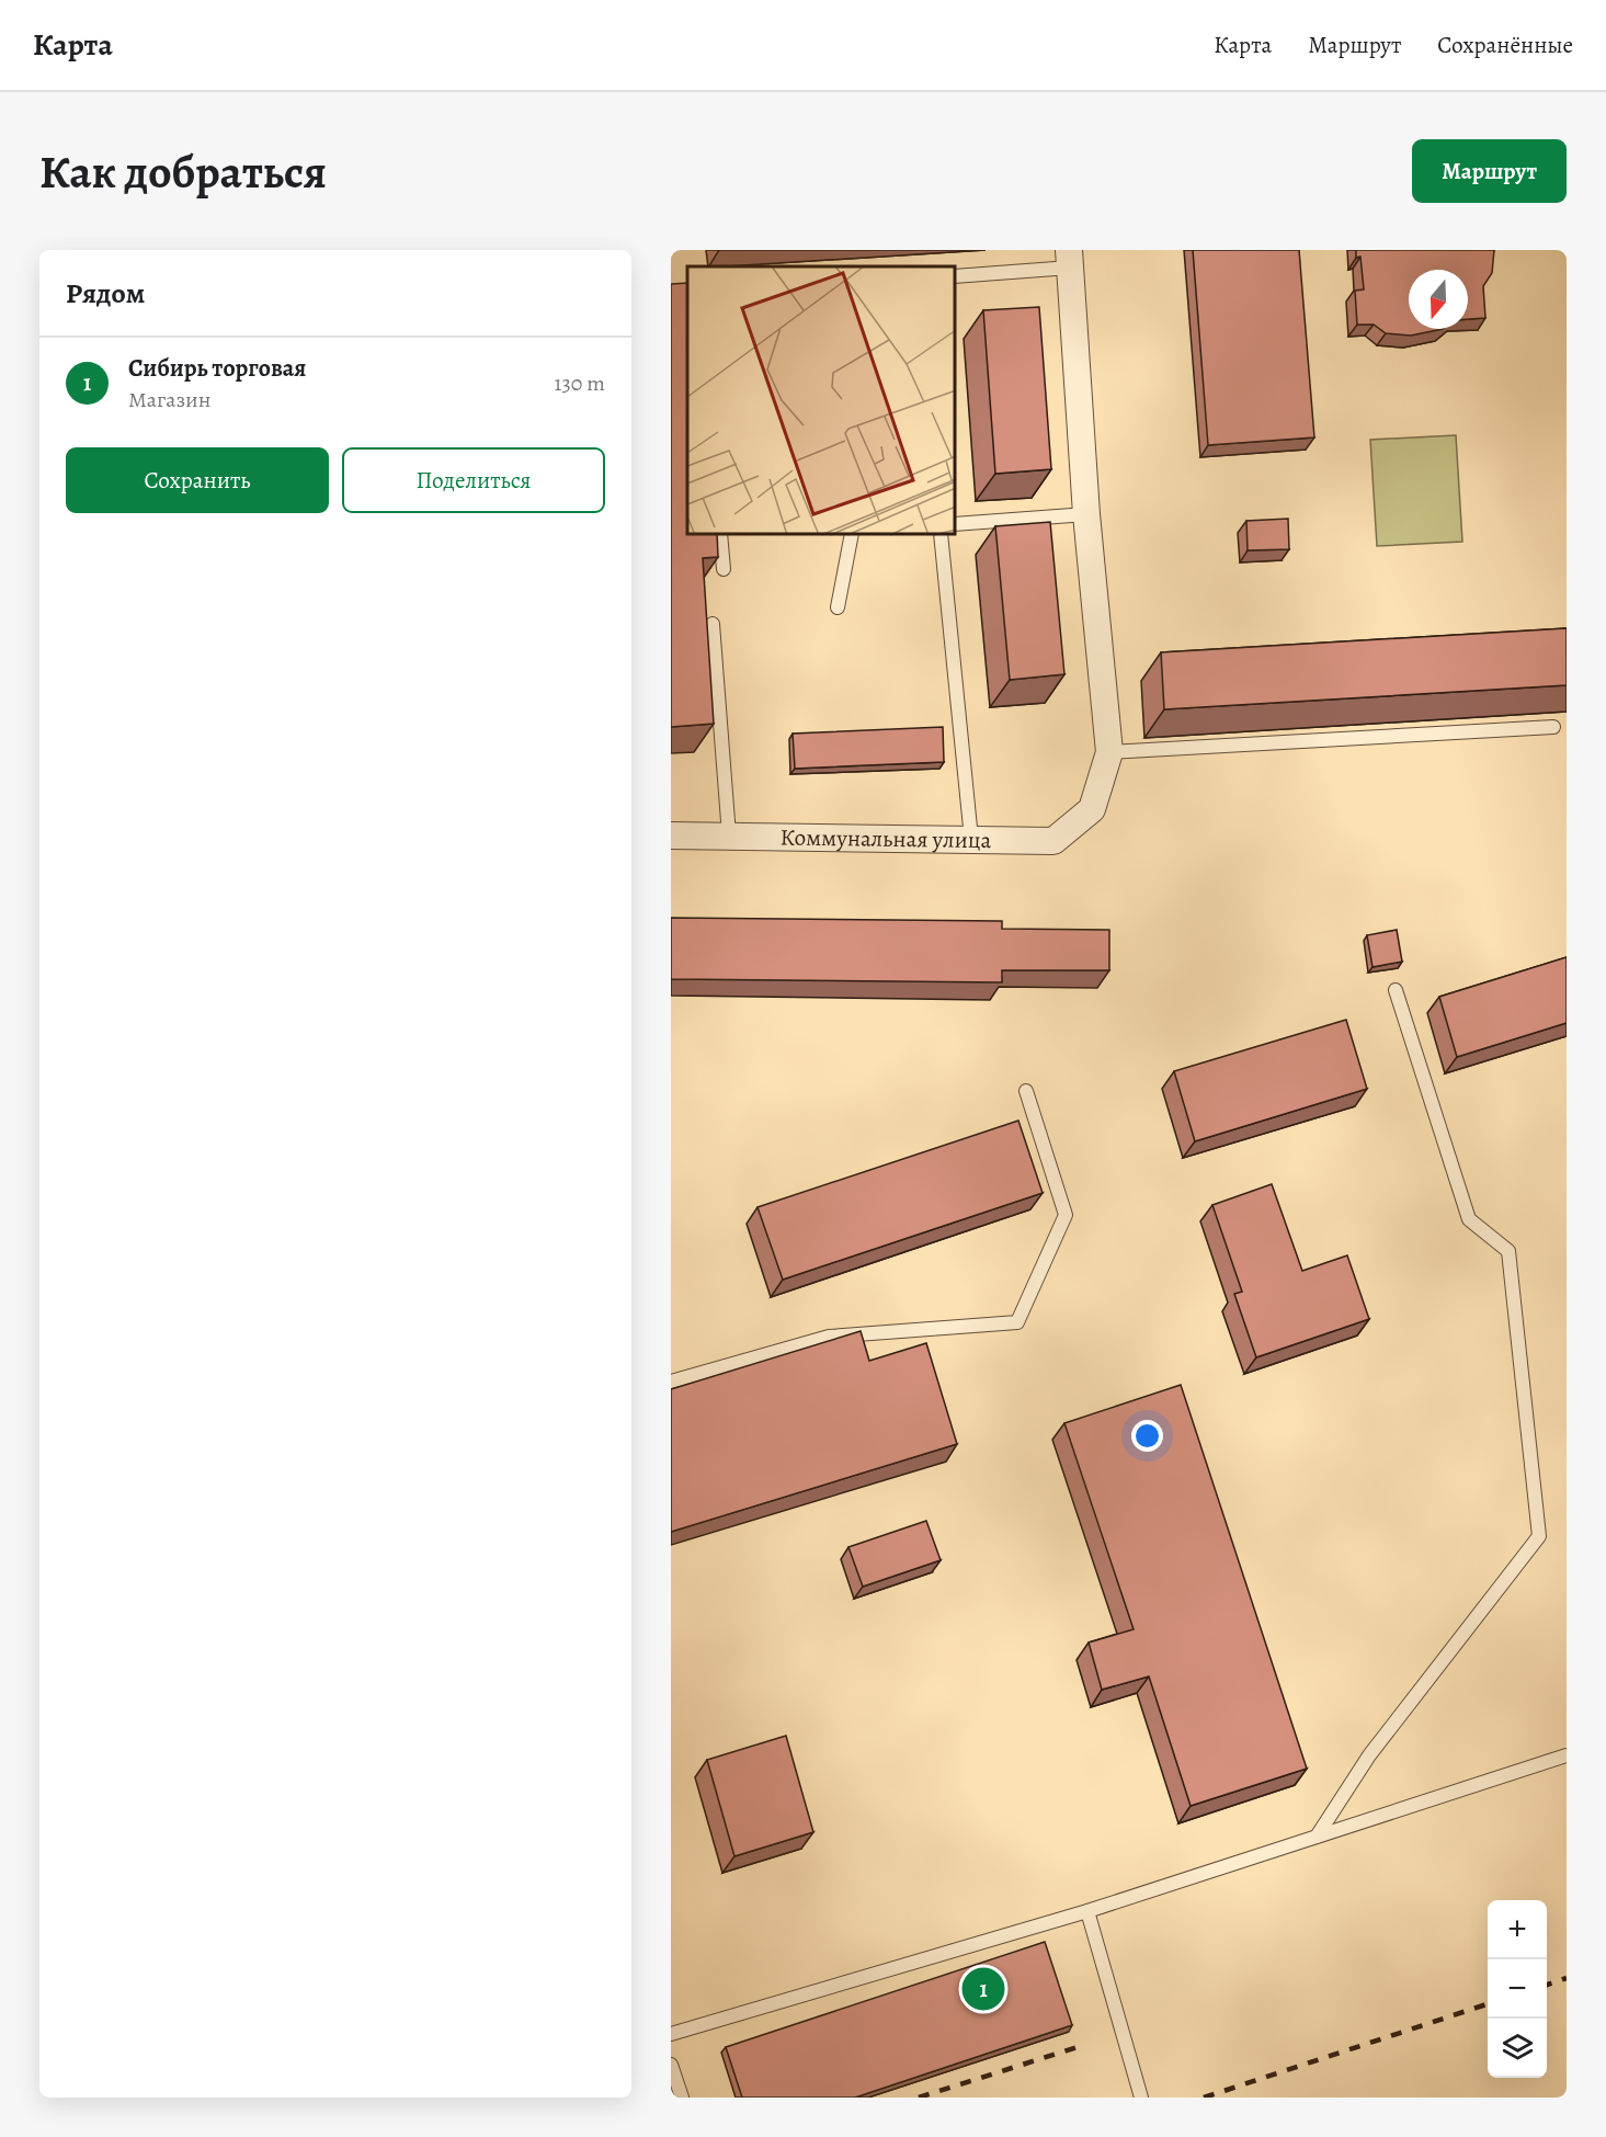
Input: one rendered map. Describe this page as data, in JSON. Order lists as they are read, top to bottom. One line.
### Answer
{"streets":{"street":["Коммунальная улица"]},"north":"bottom","page":{"header":"Карта","nav":["Карта","Маршрут","Сохранённые"],"buttons":["Маршрут",["Сохранить","Поделиться"]],"title":"Как добраться","heading":"Рядом","list":[{"mark":"1","name":"Сибирь торговая","note":"Магазин","value":"130 m"}],"map_buttons":["+","−"],"pins":"1"}}
